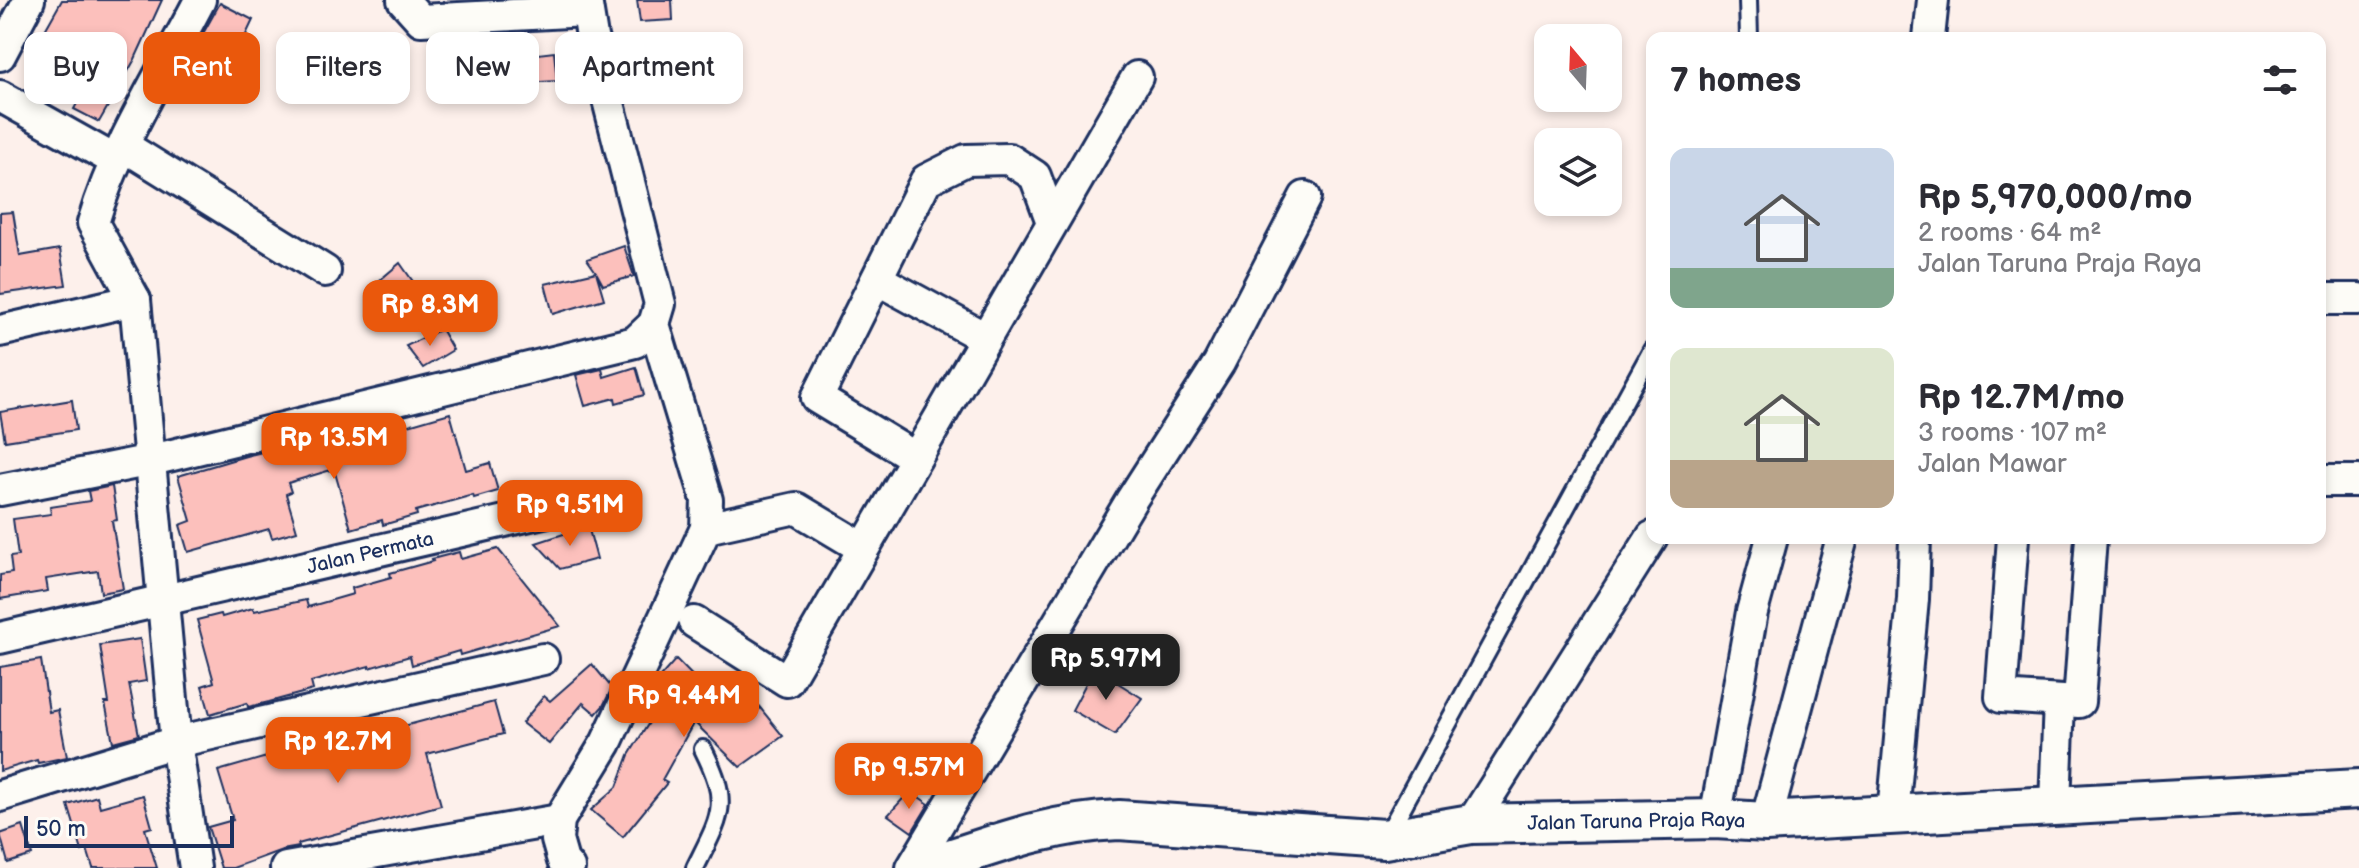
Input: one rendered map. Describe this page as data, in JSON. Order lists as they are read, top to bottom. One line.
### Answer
{"streets":{"street":["Jalan Permata","Jalan Taruna Praja Raya"]},"scale_bar":"50 m","north":"top","page":{"chip":["Buy","Rent","Filters","New","Apartment"],"heading":"7 homes","list":[{"name":"Rp 5,970,000/mo","note":"2 rooms · 64 m² · Jalan Taruna Praja Raya"},{"name":"Rp 12.7M/mo","note":"3 rooms · 107 m² · Jalan Mawar"}],"price":["Rp 8.3M","Rp 13.5M","Rp 9.51M","Rp 5.97M","Rp 9.44M","Rp 12.7M","Rp 9.57M"],"scale":"50 m"}}
